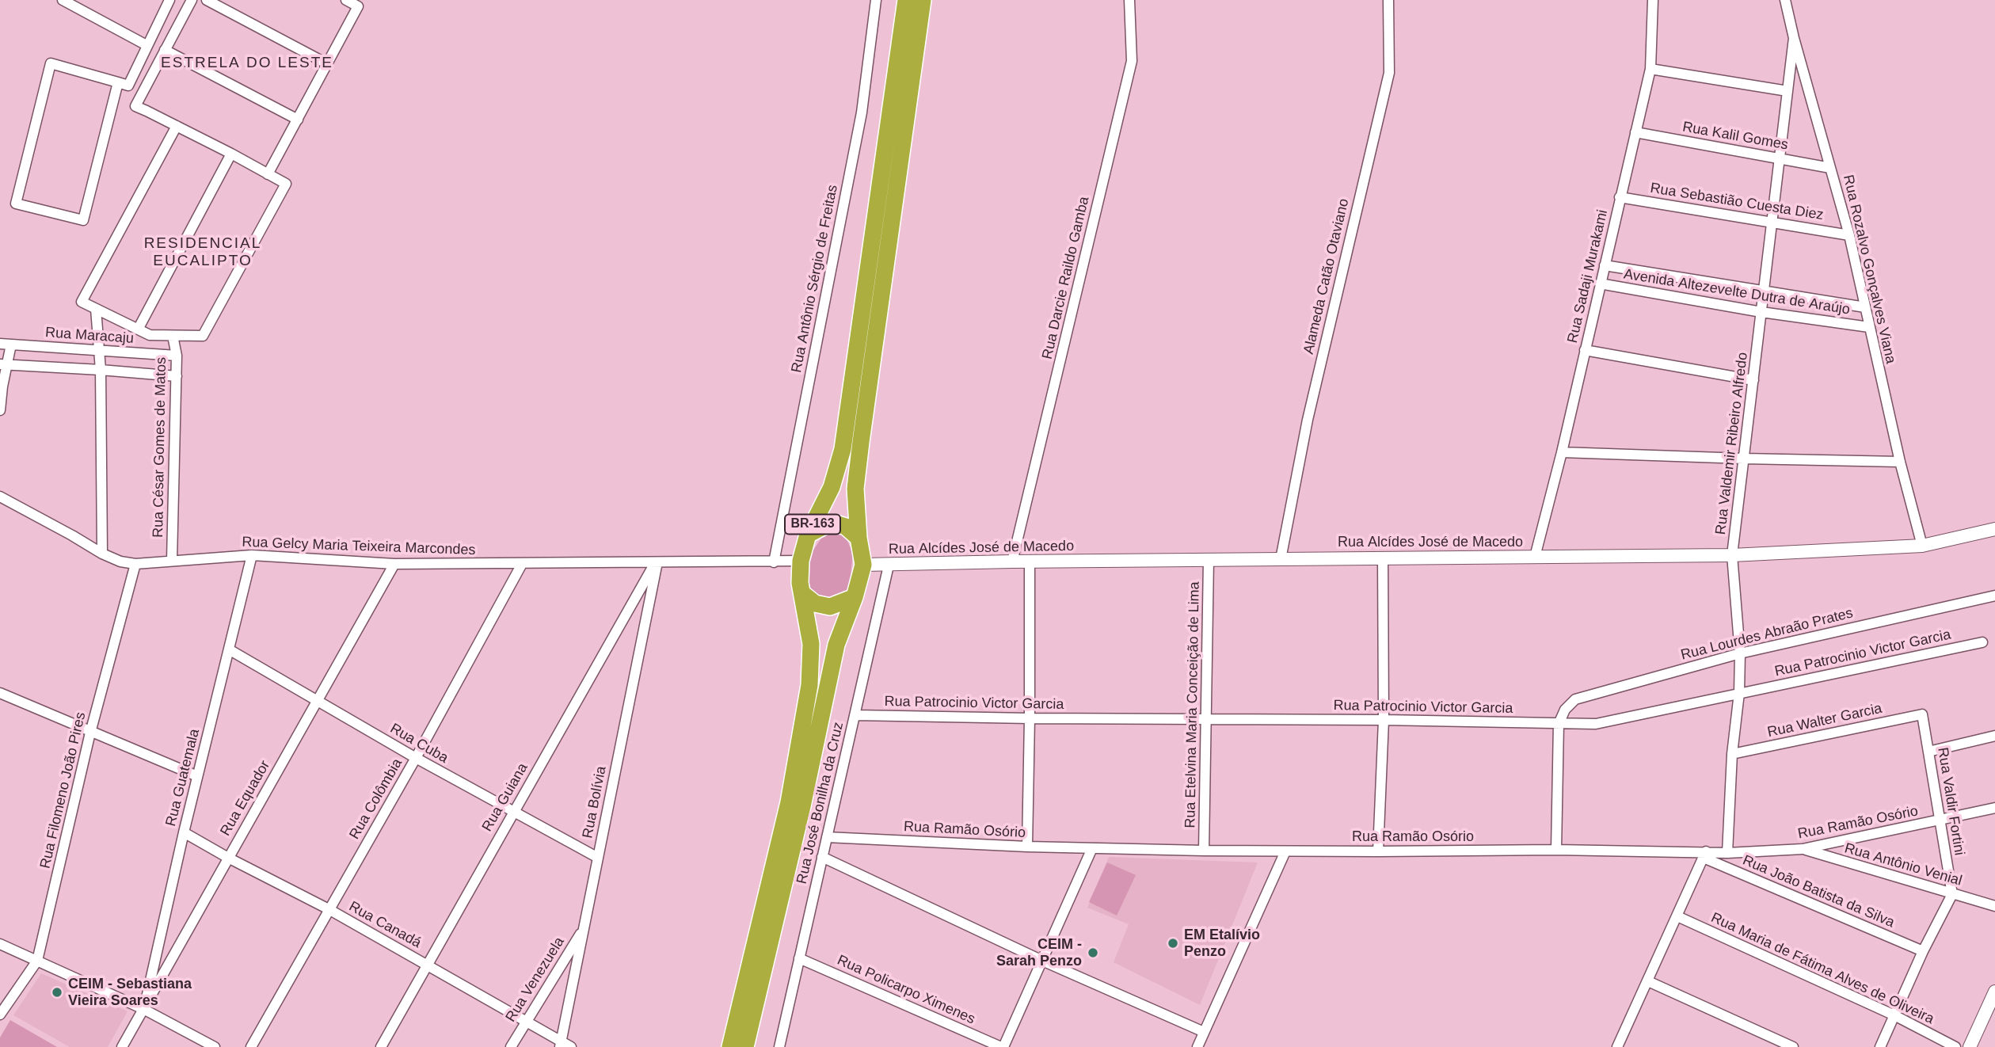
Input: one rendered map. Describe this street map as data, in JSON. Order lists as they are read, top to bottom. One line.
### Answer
{"streets":{"highway":["BR-163"],"street":["Rua Kalil Gomes","Rua Sebastião Cuesta Diez","Rua Rozalvo Gonçalves Viana","Alameda Catão Otaviano","Rua Sadaji Murakami","Rua Darcie Raildo Gamba","Rua Antônio Sérgio de Freitas","Avenida Altezevelte Dutra de Araújo","Rua Maracaju","Rua Valdemir Ribeiro Alfredo","Rua César Gomes de Matos","Rua Alcídes José de Macedo","Rua Gelcy Maria Teixeira Marcondes","Rua Lourdes Abraão Prates","Rua Patrocinio Victor Garcia","Rua Etelvina Maria Conceição de Lima","Rua Walter Garcia","Rua Cuba","Rua Guatemala","Rua Filomeno João Pires","Rua Guiana","Rua Equador","Rua Colômbia","Rua Valdir Fortini","Rua Bolívia","Rua José Bonilha da Cruz","Rua Ramão Osório","Rua Antônio Venial","Rua João Batista da Silva","Rua Canadá","Rua Maria de Fátima Alves de Oliveira","Rua Venezuela","Rua Policarpo Ximenes"]},"crossings":[["Rua Kalil Gomes","Rua Rozalvo Gonçalves Viana"],["Rua Kalil Gomes","Rua Sadaji Murakami"],["Rua Kalil Gomes","Rua Valdemir Ribeiro Alfredo"],["Rua Sebastião Cuesta Diez","Rua Rozalvo Gonçalves Viana"],["Rua Sebastião Cuesta Diez","Rua Sadaji Murakami"],["Rua Sebastião Cuesta Diez","Rua Valdemir Ribeiro Alfredo"],["Rua Rozalvo Gonçalves Viana","Avenida Altezevelte Dutra de Araújo"],["Rua Rozalvo Gonçalves Viana","Rua Valdemir Ribeiro Alfredo"],["Rua Rozalvo Gonçalves Viana","Rua Alcídes José de Macedo"],["Alameda Catão Otaviano","Rua Alcídes José de Macedo"],["Rua Sadaji Murakami","Avenida Altezevelte Dutra de Araújo"],["Rua Sadaji Murakami","Rua Alcídes José de Macedo"],["Rua Darcie Raildo Gamba","Rua Alcídes José de Macedo"],["Rua Antônio Sérgio de Freitas","Rua Gelcy Maria Teixeira Marcondes"],["Avenida Altezevelte Dutra de Araújo","Rua Valdemir Ribeiro Alfredo"],["Rua Maracaju","Rua César Gomes de Matos"],["Rua Valdemir Ribeiro Alfredo","Rua Alcídes José de Macedo"],["Rua Valdemir Ribeiro Alfredo","Rua Lourdes Abraão Prates"],["Rua Valdemir Ribeiro Alfredo","Rua Patrocinio Victor Garcia"],["Rua Valdemir Ribeiro Alfredo","Rua Walter Garcia"],["Rua Valdemir Ribeiro Alfredo","Rua Ramão Osório"],["Rua César Gomes de Matos","Rua Gelcy Maria Teixeira Marcondes"],["BR-163","Rua Alcídes José de Macedo"],["BR-163","Rua Gelcy Maria Teixeira Marcondes"],["Rua Alcídes José de Macedo","Rua Gelcy Maria Teixeira Marcondes"],["Rua Alcídes José de Macedo","Rua Etelvina Maria Conceição de Lima"],["Rua Alcídes José de Macedo","Rua José Bonilha da Cruz"],["Rua Gelcy Maria Teixeira Marcondes","Rua Guatemala"],["Rua Gelcy Maria Teixeira Marcondes","Rua Filomeno João Pires"],["Rua Gelcy Maria Teixeira Marcondes","Rua Guiana"],["Rua Gelcy Maria Teixeira Marcondes","Rua Equador"],["Rua Gelcy Maria Teixeira Marcondes","Rua Colômbia"],["Rua Gelcy Maria Teixeira Marcondes","Rua Bolívia"],["Rua Lourdes Abraão Prates","Rua Patrocinio Victor Garcia"],["Rua Patrocinio Victor Garcia","Rua Etelvina Maria Conceição de Lima"],["Rua Patrocinio Victor Garcia","Rua José Bonilha da Cruz"],["Rua Etelvina Maria Conceição de Lima","Rua Ramão Osório"],["Rua Walter Garcia","Rua Valdir Fortini"],["Rua Cuba","Rua Guatemala"],["Rua Cuba","Rua Guiana"],["Rua Cuba","Rua Equador"],["Rua Cuba","Rua Colômbia"],["Rua Cuba","Rua Bolívia"],["Rua Guatemala","Rua Equador"],["Rua Guatemala","Rua Canadá"],["Rua Guiana","Rua Bolívia"],["Rua Guiana","Rua Canadá"],["Rua Equador","Rua Canadá"],["Rua Colômbia","Rua Canadá"],["Rua Valdir Fortini","Rua Ramão Osório"],["Rua Valdir Fortini","Rua Antônio Venial"],["Rua Bolívia","Rua Canadá"],["Rua Bolívia","Rua Venezuela"],["Rua José Bonilha da Cruz","Rua Ramão Osório"],["Rua José Bonilha da Cruz","Rua Policarpo Ximenes"],["Rua Ramão Osório","Rua Antônio Venial"],["Rua Ramão Osório","Rua João Batista da Silva"],["Rua Canadá","Rua Venezuela"]],"districts":["ESTRELA DO LESTE","RESIDENCIAL EUCALIPTO"],"places":["EM Etalívio Penzo","CEIM - Sarah Penzo","CEIM - Sebastiana Vieira Soares"]}
